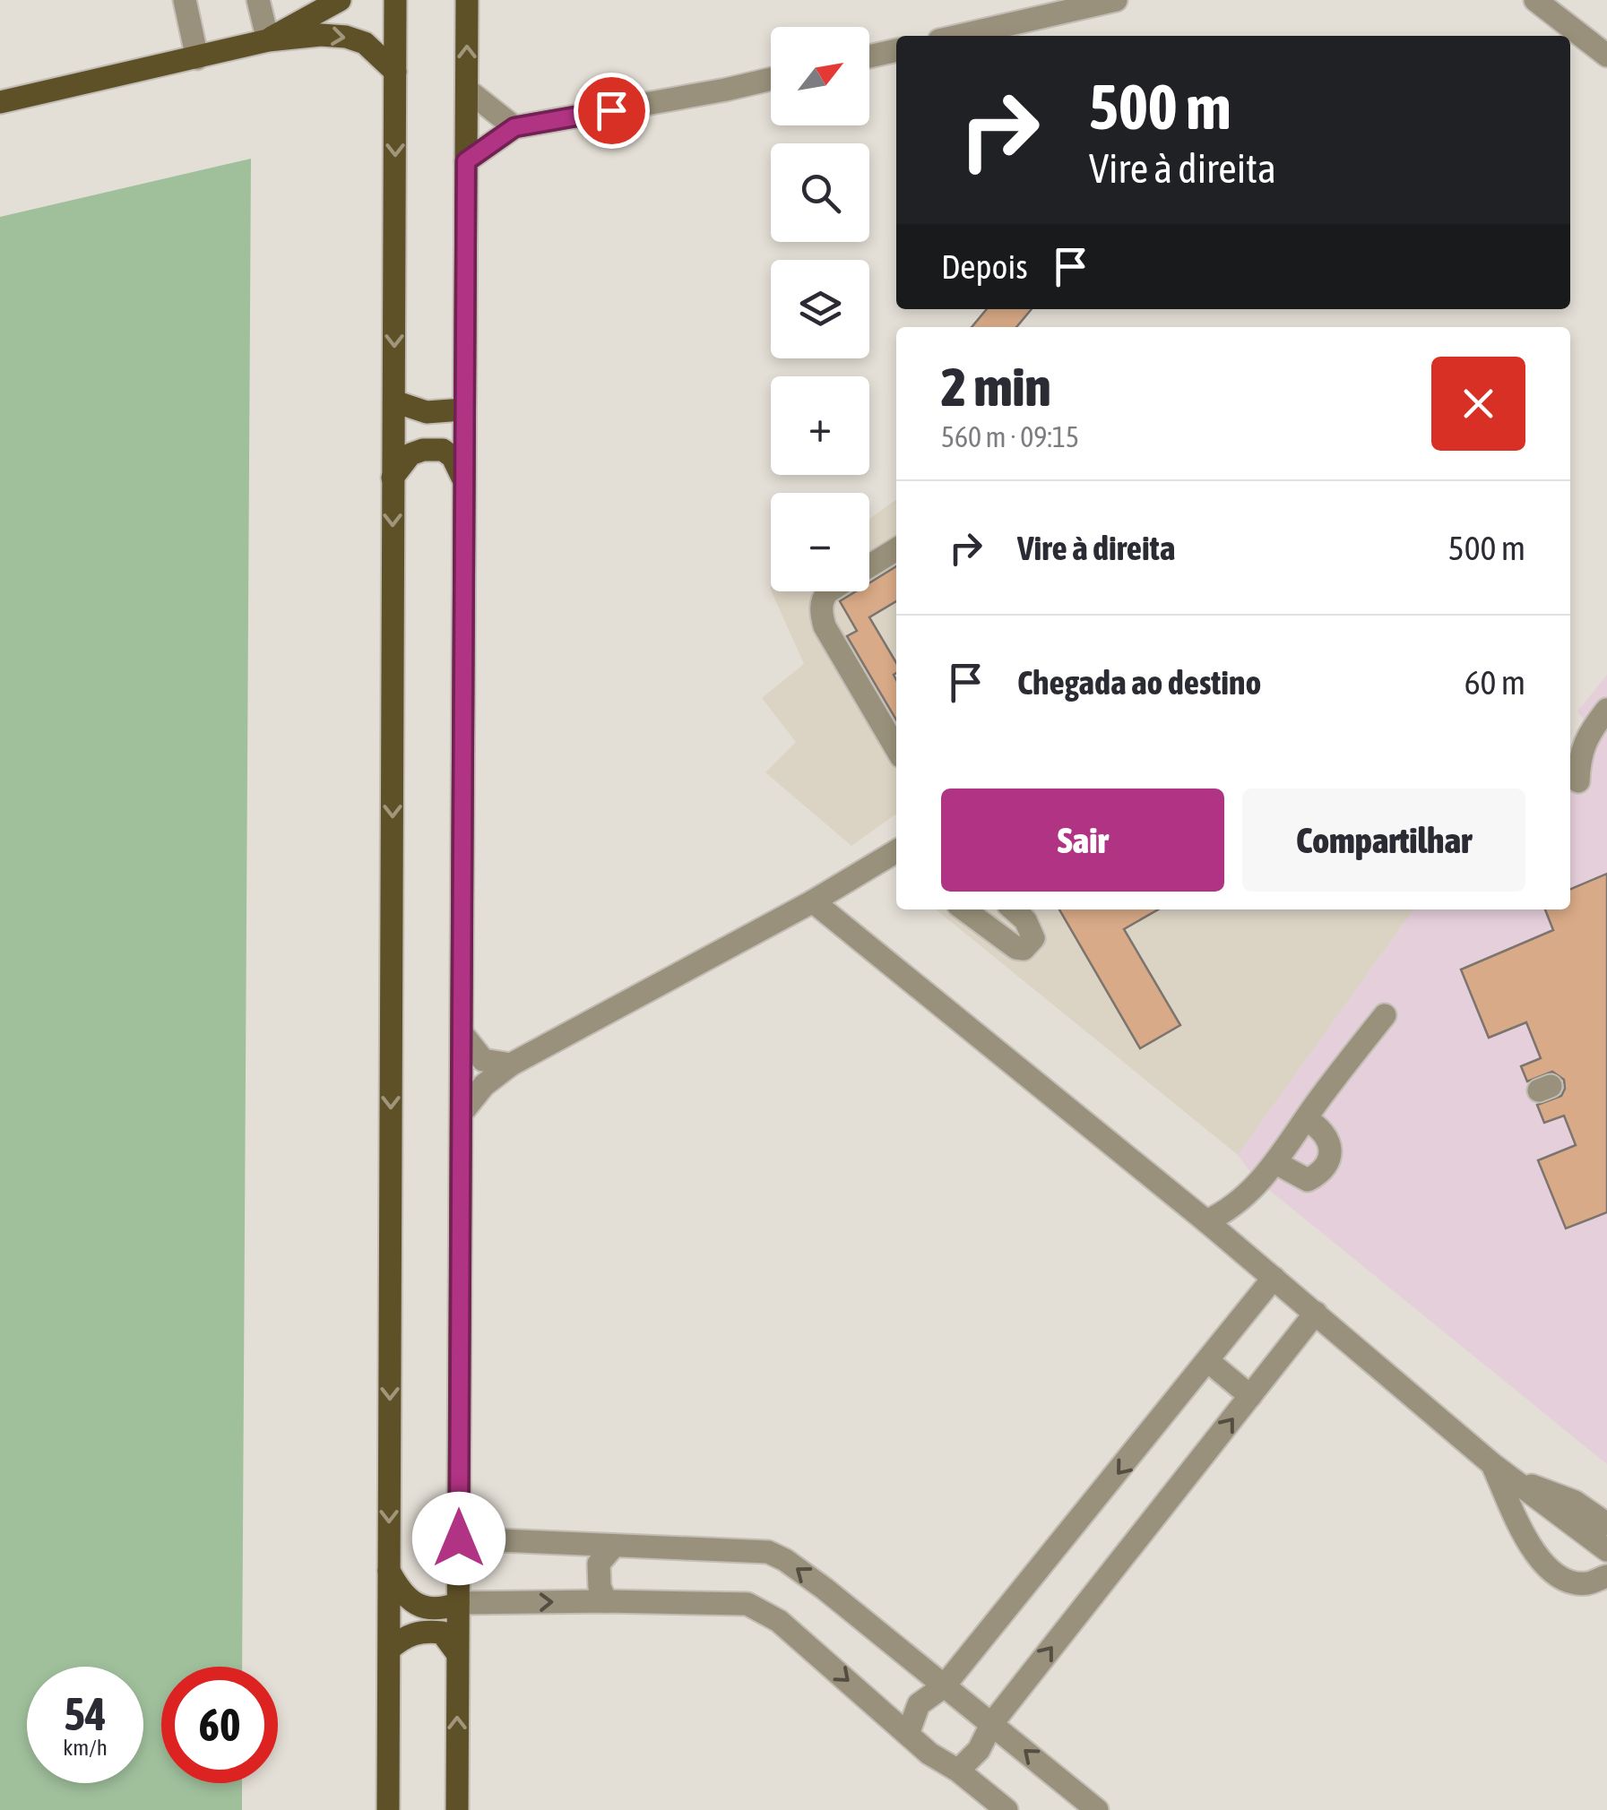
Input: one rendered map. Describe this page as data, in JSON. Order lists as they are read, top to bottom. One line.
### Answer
{"north":"top right","page":{"map_buttons":["+","−"],"turn":["500 m","Vire à direita"],"then":"Depois","heading":["2 min","560 m · 09:15"],"list":[{"name":"Vire à direita","value":"500 m"},{"name":"Chegada ao destino","value":"60 m"}],"buttons":["Sair","Compartilhar"],"speed":"54 km/h","limit":"60"}}
